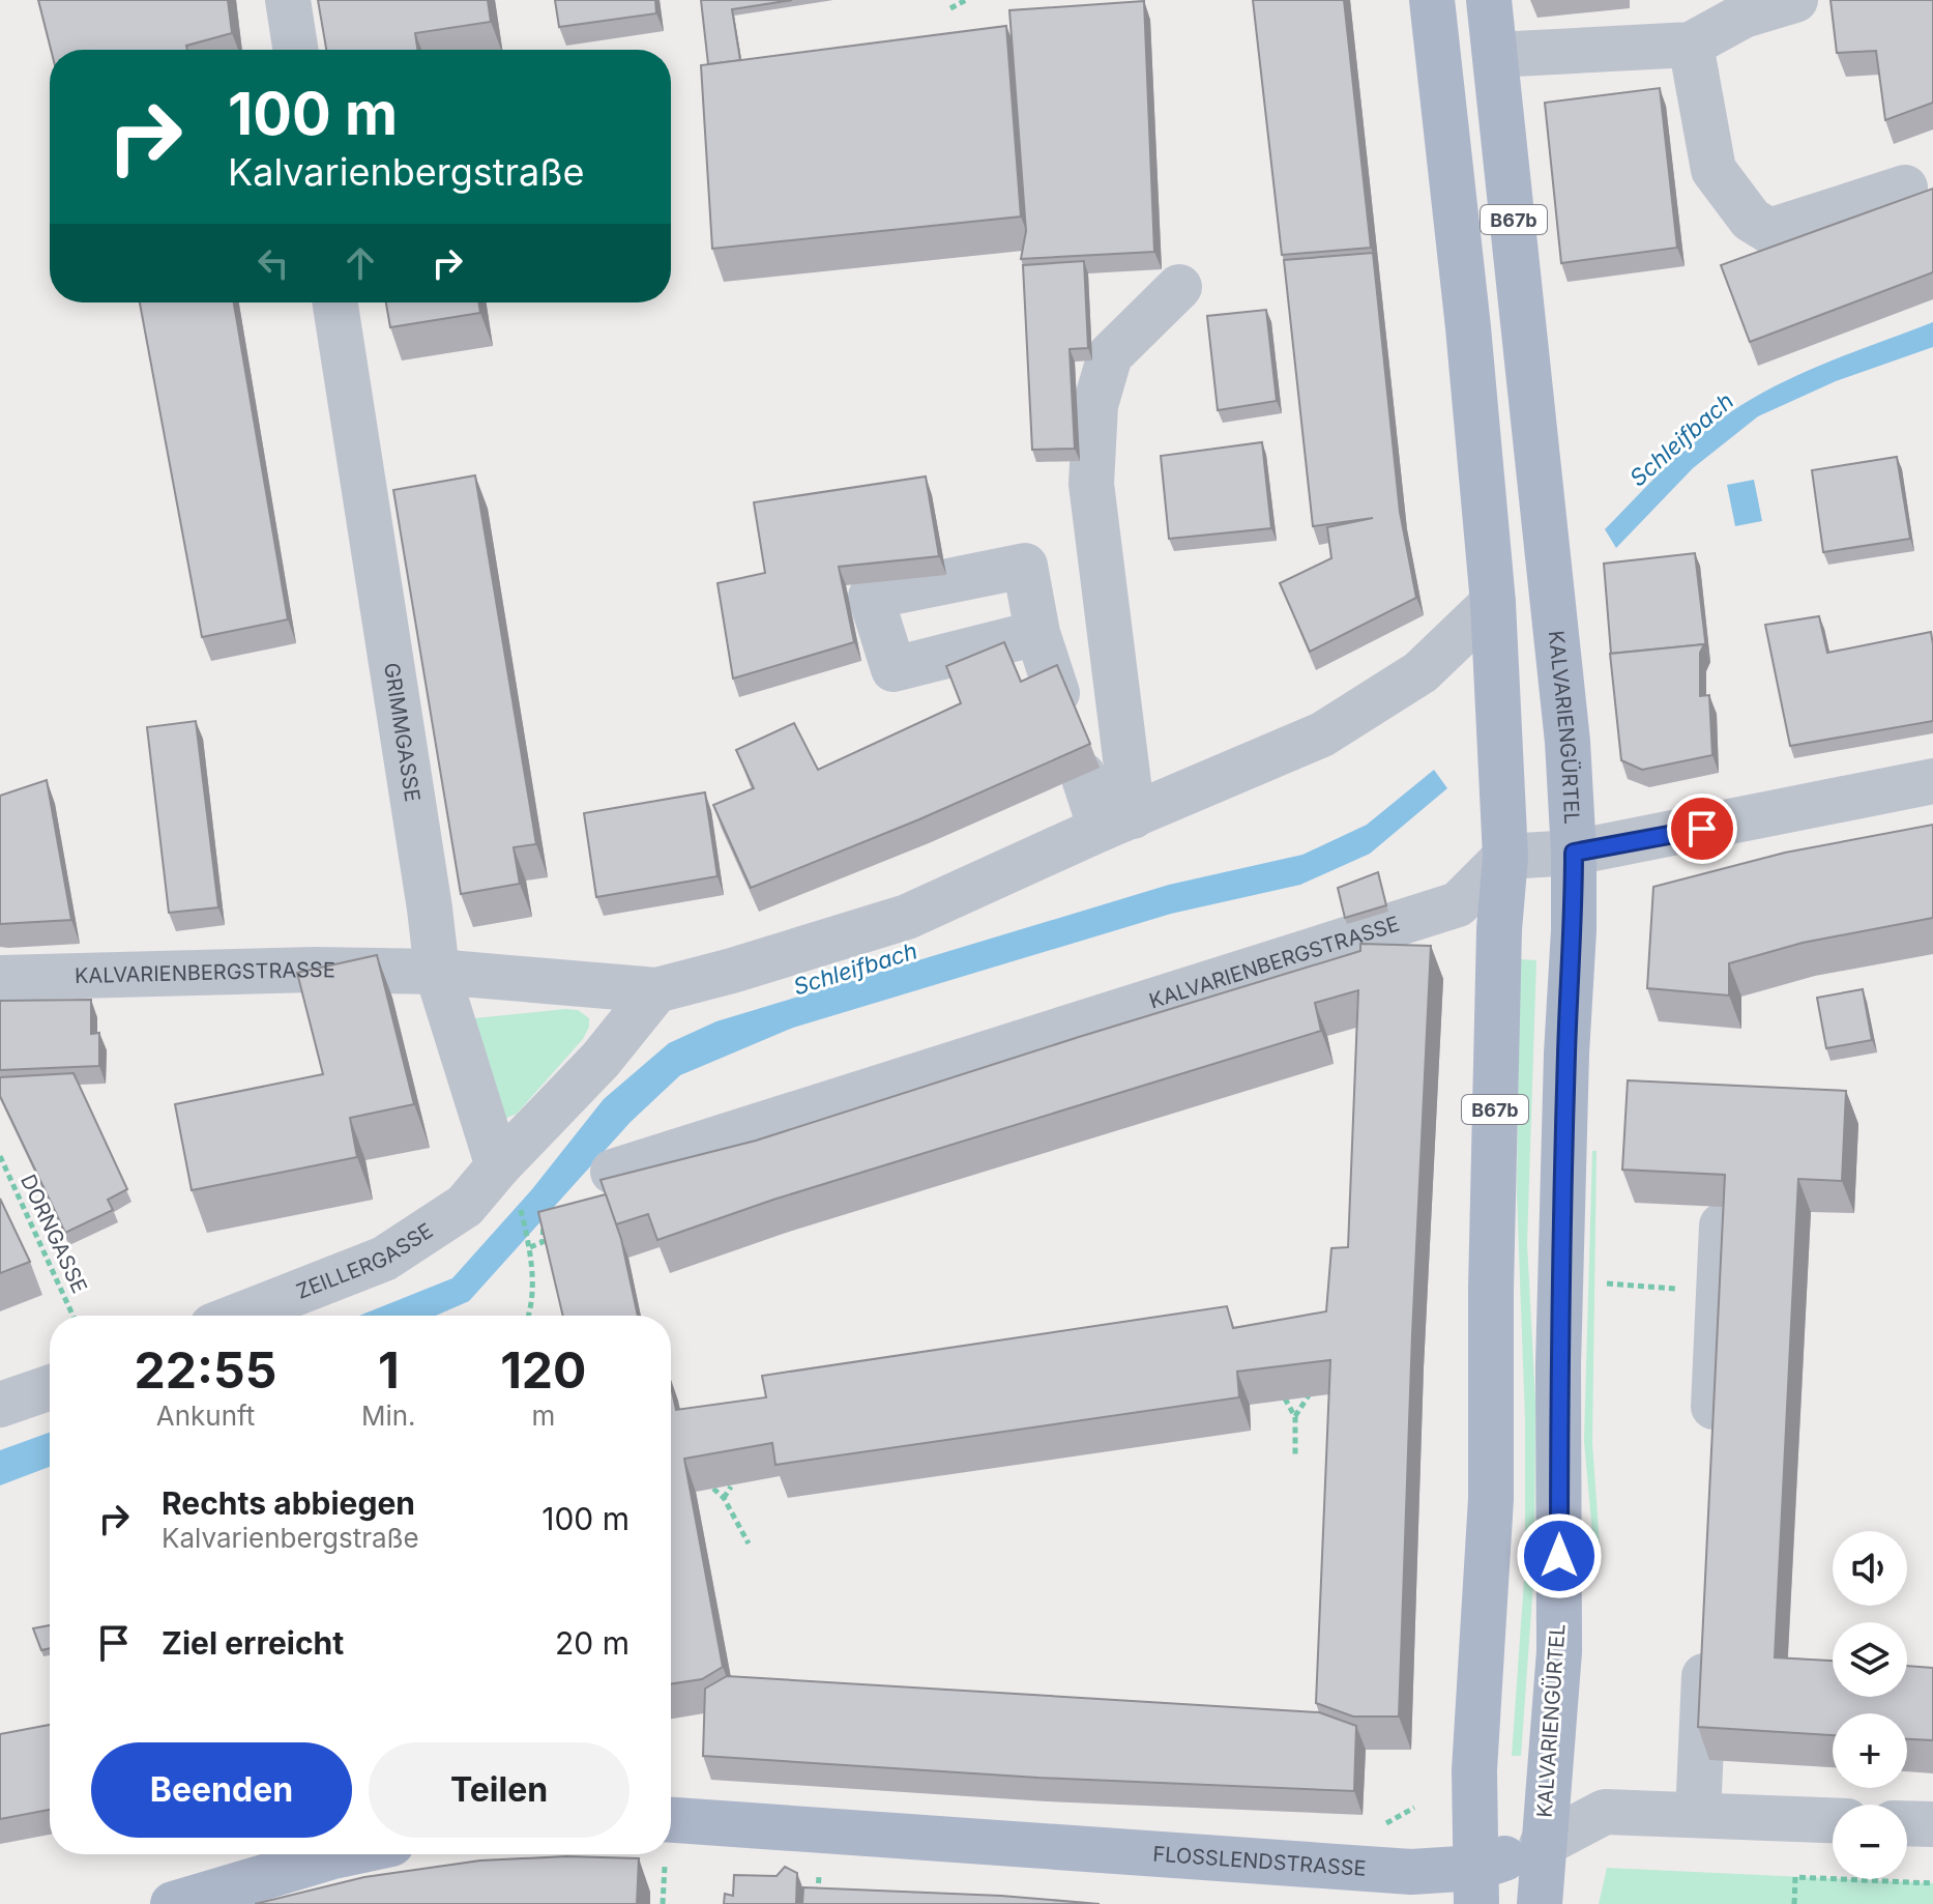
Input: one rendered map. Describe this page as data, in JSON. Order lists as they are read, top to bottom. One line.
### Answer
{"streets":{"main road":["B67b","KALVARIENGÜRTEL","FLOSSLENDSTRASSE"],"street":["GRIMMGASSE","KALVARIENBERGSTRASSE","ZEILLERGASSE"],"path":["DORNGASSE"]},"crossings":[["B67b","KALVARIENBERGSTRASSE"],["B67b","FLOSSLENDSTRASSE"],["KALVARIENGÜRTEL","FLOSSLENDSTRASSE"],["GRIMMGASSE","KALVARIENBERGSTRASSE"],["GRIMMGASSE","ZEILLERGASSE"]],"water":["Schleifbach"],"page":{"turn":["100 m","Kalvarienbergstraße"],"eta":["22:55","Ankunft","1","Min.","120","m"],"list":[{"name":"Rechts abbiegen","note":"Kalvarienbergstraße","value":"100 m"},{"name":"Ziel erreicht","value":"20 m"}],"map_buttons":["+","−"],"buttons":["Beenden","Teilen"]}}
